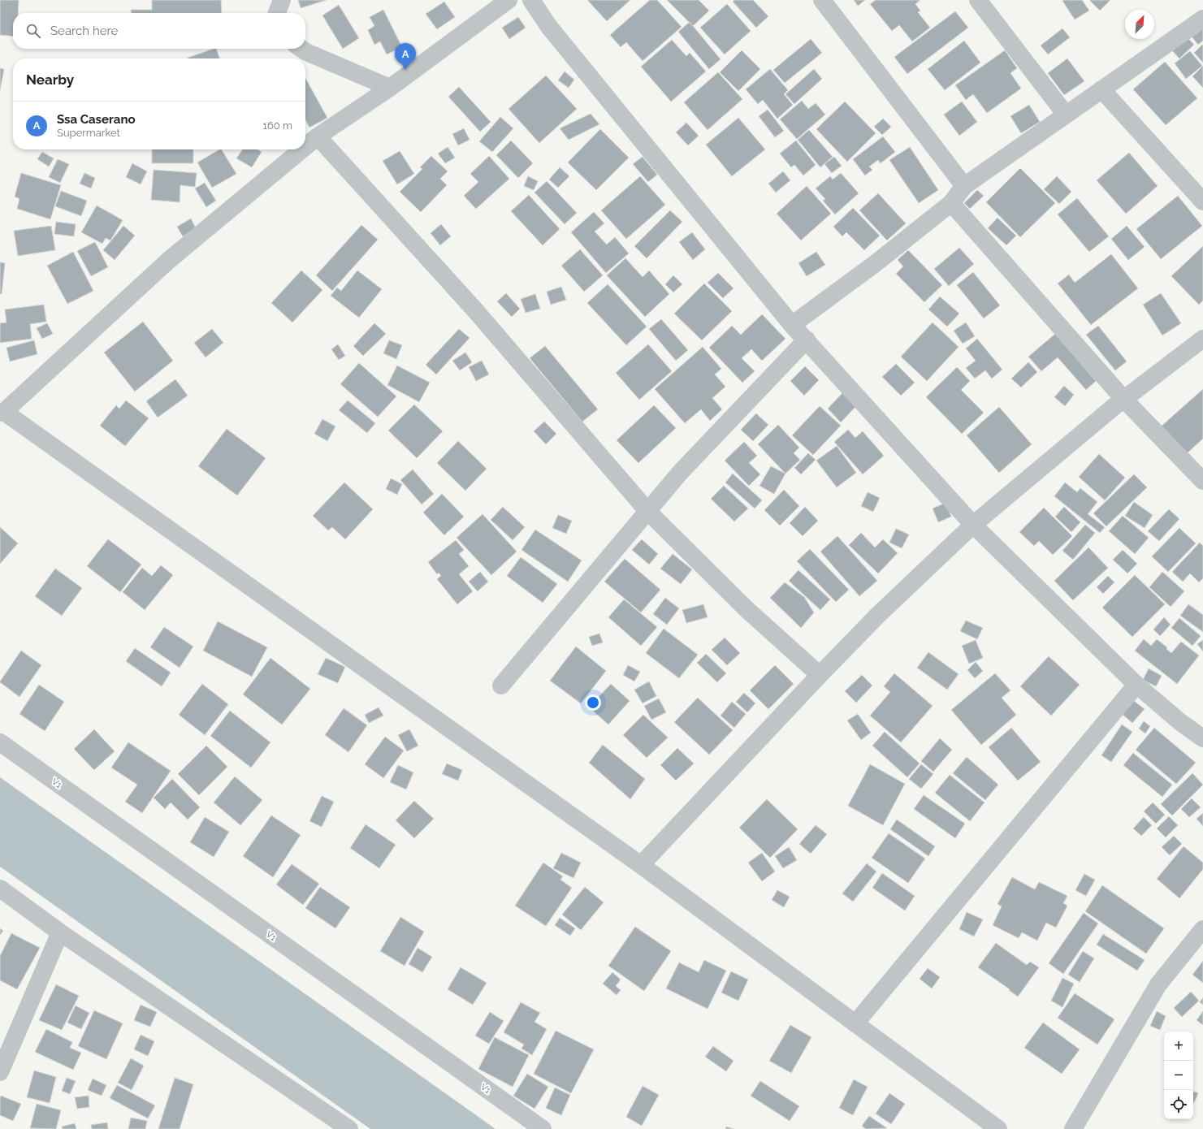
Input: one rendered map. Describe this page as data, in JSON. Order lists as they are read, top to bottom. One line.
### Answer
{"streets":{"street":["V1"]},"north":"top right","page":{"search":"Search here","pins":"A","heading":"Nearby","list":[{"mark":"A","name":"Ssa Caserano","note":"Supermarket","value":"160 m"}],"map_buttons":["+","−"]}}
